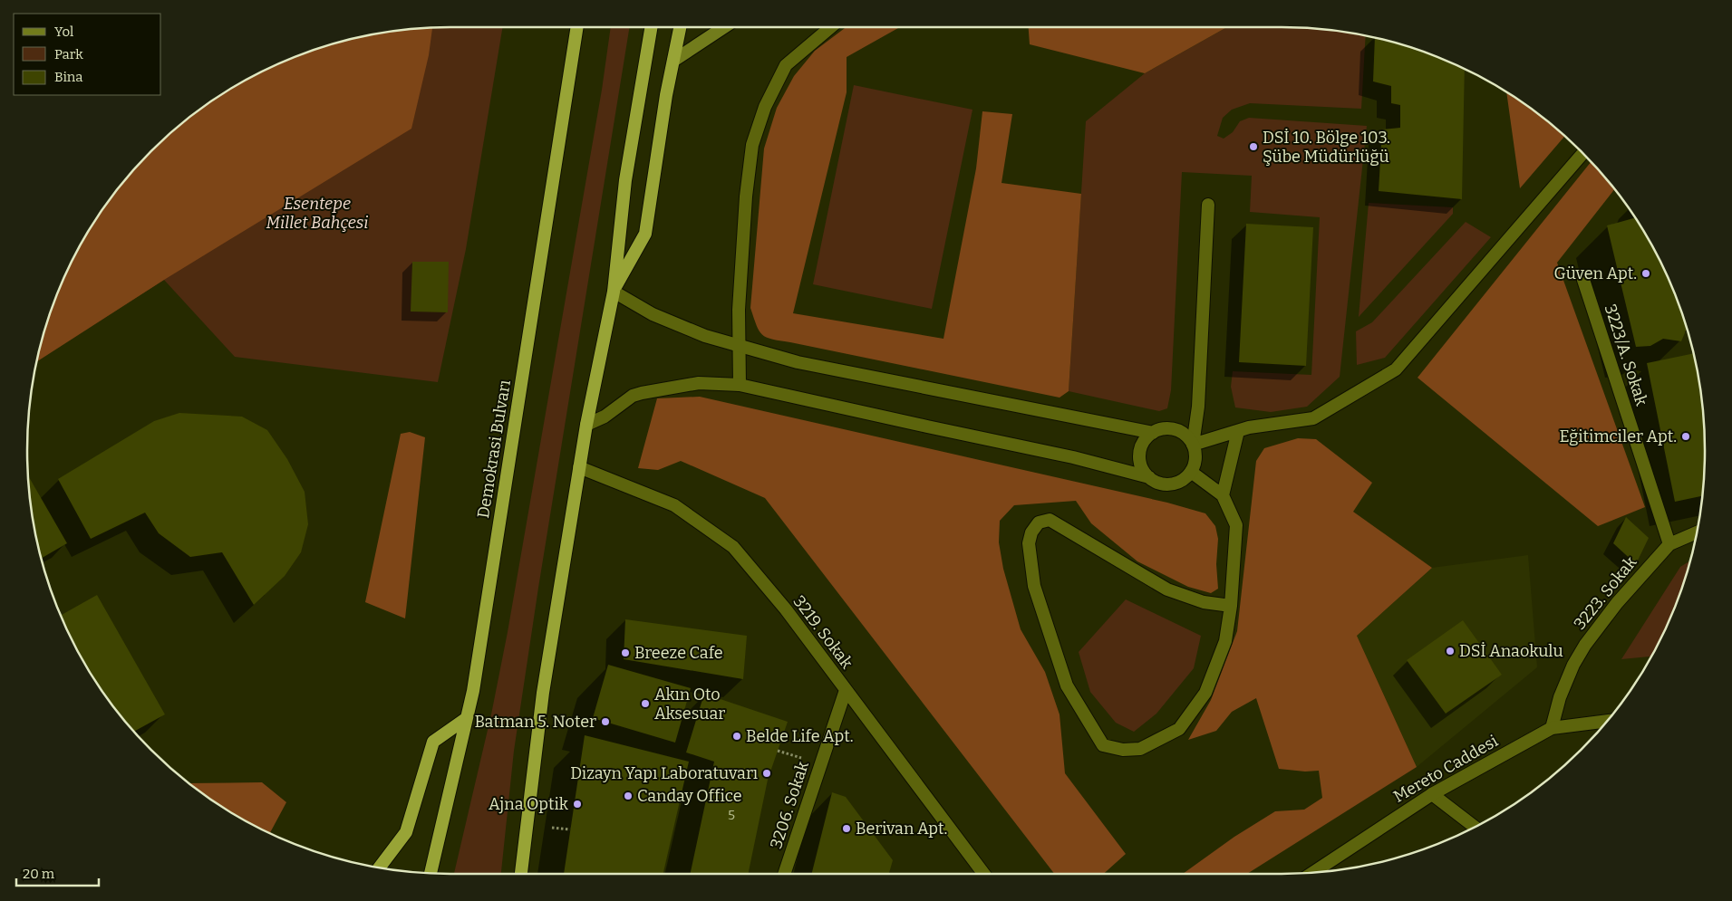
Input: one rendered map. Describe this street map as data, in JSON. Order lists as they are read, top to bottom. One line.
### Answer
{"streets":{"highway":["Demokrasi Bulvarı"],"street":["3223/A. Sokak","3223. Sokak","3219. Sokak","Mereto Caddesi","3206. Sokak"]},"crossings":[["3223/A. Sokak","3223. Sokak"],["3223. Sokak","Mereto Caddesi"],["3219. Sokak","3206. Sokak"]],"parks":["Esentepe Millet Bahçesi"],"places":["DSİ 10. Bölge 103. Şübe Müdürlüğü","Güven Apt.","Eğitimciler Apt.","DSİ Anaokulu","Breeze Cafe","Akın Oto Aksesuar","Batman 5. Noter","Belde Life Apt.","Dizayn Yapı Laboratuvarı","Canday Office","Ajna Optik","Berivan Apt."],"house_numbers":["5"],"legend":["Yol","Park","Bina"],"scale_bar":"20 m"}
